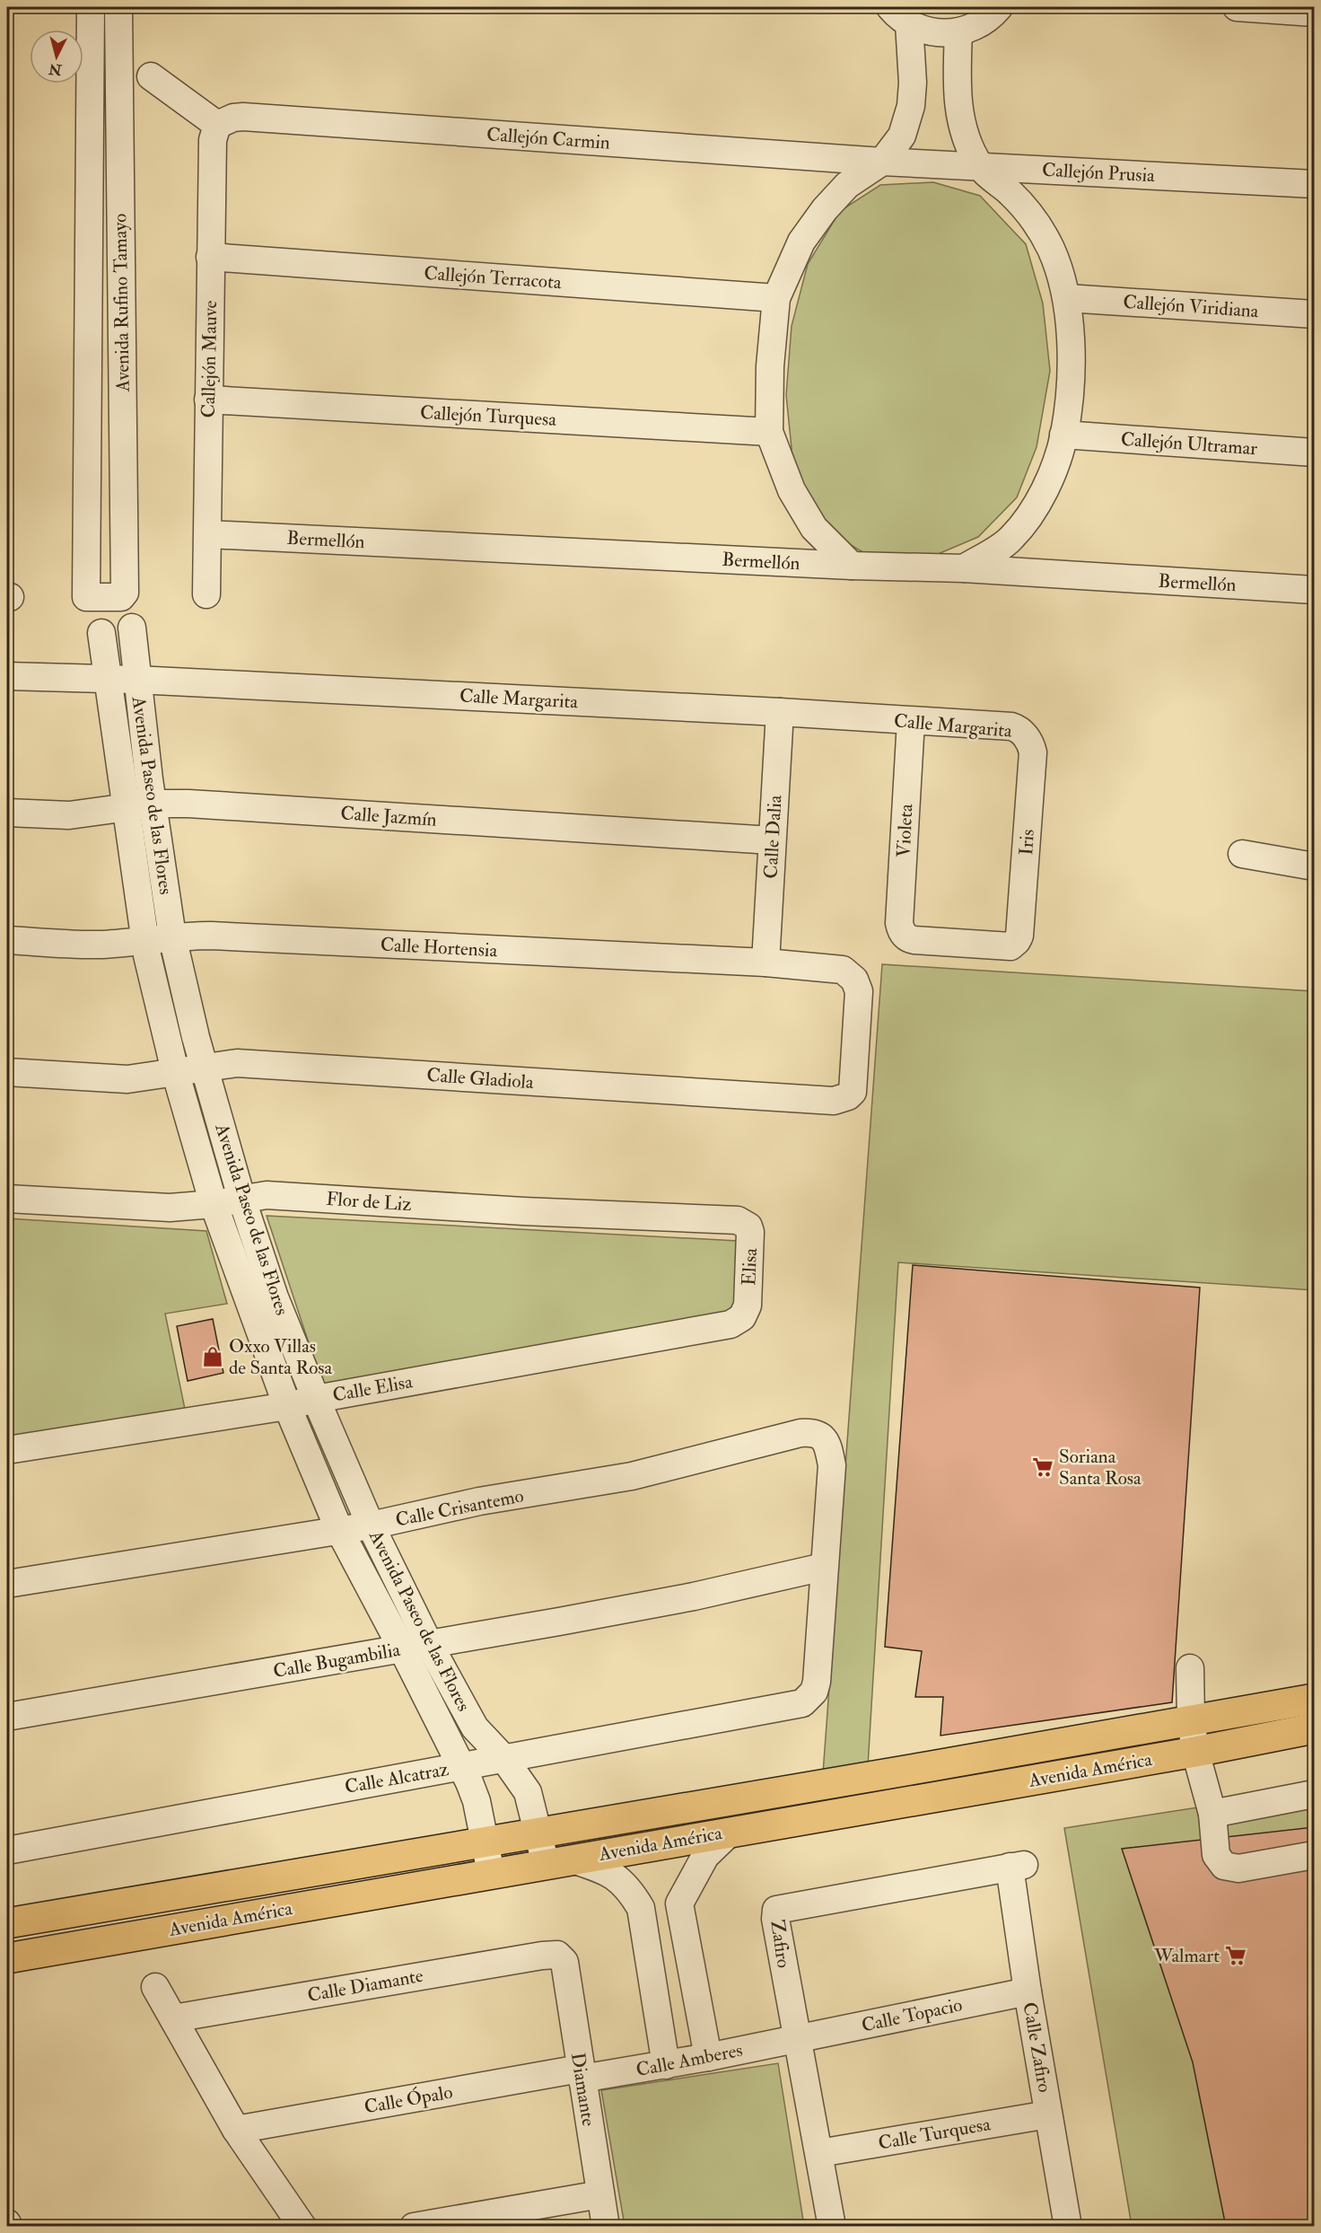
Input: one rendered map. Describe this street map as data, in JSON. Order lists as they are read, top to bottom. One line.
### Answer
{"streets":{"main road":["Avenida América"],"street":["Callejón Carmin","Callejón Prusia","Callejón Terracota","Avenida Rufino Tamayo","Callejón Viridiana","Callejón Mauve","Callejón Turquesa","Callejón Ultramar","Bermellón","Calle Margarita","Avenida Paseo de las Flores","Calle Jazmín","Violeta","Calle Dalia","Iris","Calle Hortensia","Calle Gladiola","Flor de Liz","Elisa","Calle Elisa","Calle Crisantemo","Calle Bugambilia","Calle Alcatraz","Zafiro","Calle Diamante","Calle Topacio","Calle Zafiro","Calle Amberes","Diamante","Calle Ópalo","Calle Turquesa"]},"crossings":[["Callejón Carmin","Callejón Prusia"],["Callejón Carmin","Callejón Mauve"],["Callejón Terracota","Callejón Mauve"],["Callejón Mauve","Callejón Turquesa"],["Callejón Mauve","Bermellón"],["Calle Margarita","Avenida Paseo de las Flores"],["Calle Margarita","Violeta"],["Calle Margarita","Calle Dalia"],["Calle Margarita","Iris"],["Avenida Paseo de las Flores","Calle Jazmín"],["Avenida Paseo de las Flores","Calle Hortensia"],["Avenida Paseo de las Flores","Calle Gladiola"],["Avenida Paseo de las Flores","Flor de Liz"],["Avenida Paseo de las Flores","Calle Elisa"],["Avenida Paseo de las Flores","Calle Crisantemo"],["Avenida Paseo de las Flores","Calle Bugambilia"],["Avenida Paseo de las Flores","Avenida América"],["Avenida Paseo de las Flores","Calle Alcatraz"],["Calle Jazmín","Calle Dalia"],["Violeta","Iris"],["Calle Dalia","Calle Hortensia"],["Calle Hortensia","Calle Gladiola"],["Flor de Liz","Elisa"],["Elisa","Calle Elisa"],["Calle Crisantemo","Calle Alcatraz"],["Calle Bugambilia","Calle Alcatraz"],["Zafiro","Calle Topacio"],["Zafiro","Calle Zafiro"],["Zafiro","Calle Amberes"],["Zafiro","Calle Turquesa"],["Calle Diamante","Diamante"],["Calle Topacio","Calle Zafiro"],["Calle Topacio","Calle Amberes"],["Calle Zafiro","Calle Turquesa"],["Calle Amberes","Diamante"],["Calle Amberes","Calle Ópalo"],["Diamante","Calle Ópalo"]],"places":{"shop":["Oxxo Villas de Santa Rosa"],"supermarket":["Soriana Santa Rosa","Walmart"]},"north":"bottom"}
